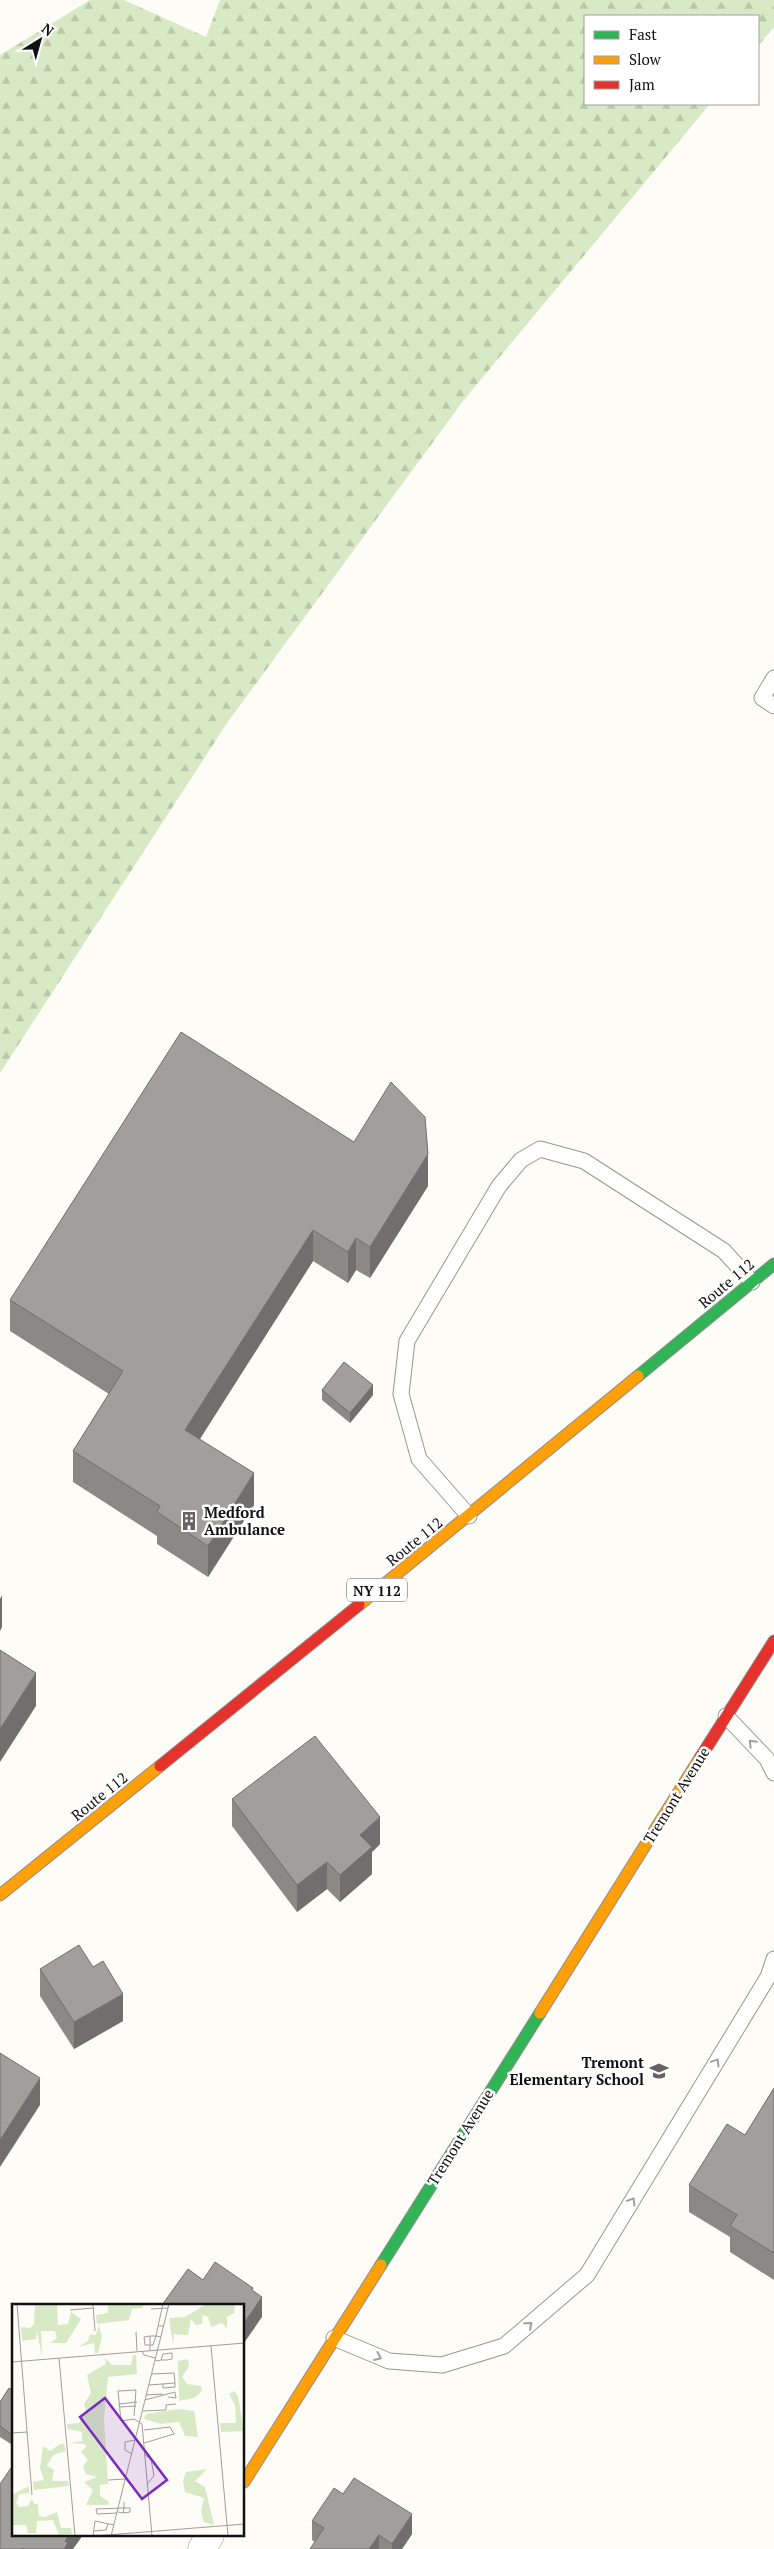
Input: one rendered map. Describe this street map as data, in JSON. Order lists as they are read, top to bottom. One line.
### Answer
{"streets":{"main road":["Route 112","NY 112","Tremont Avenue"]},"places":{"building":["Medford Ambulance"],"school or university":["Tremont Elementary School"]},"legend":["Fast","Slow","Jam"],"north":"top right"}
